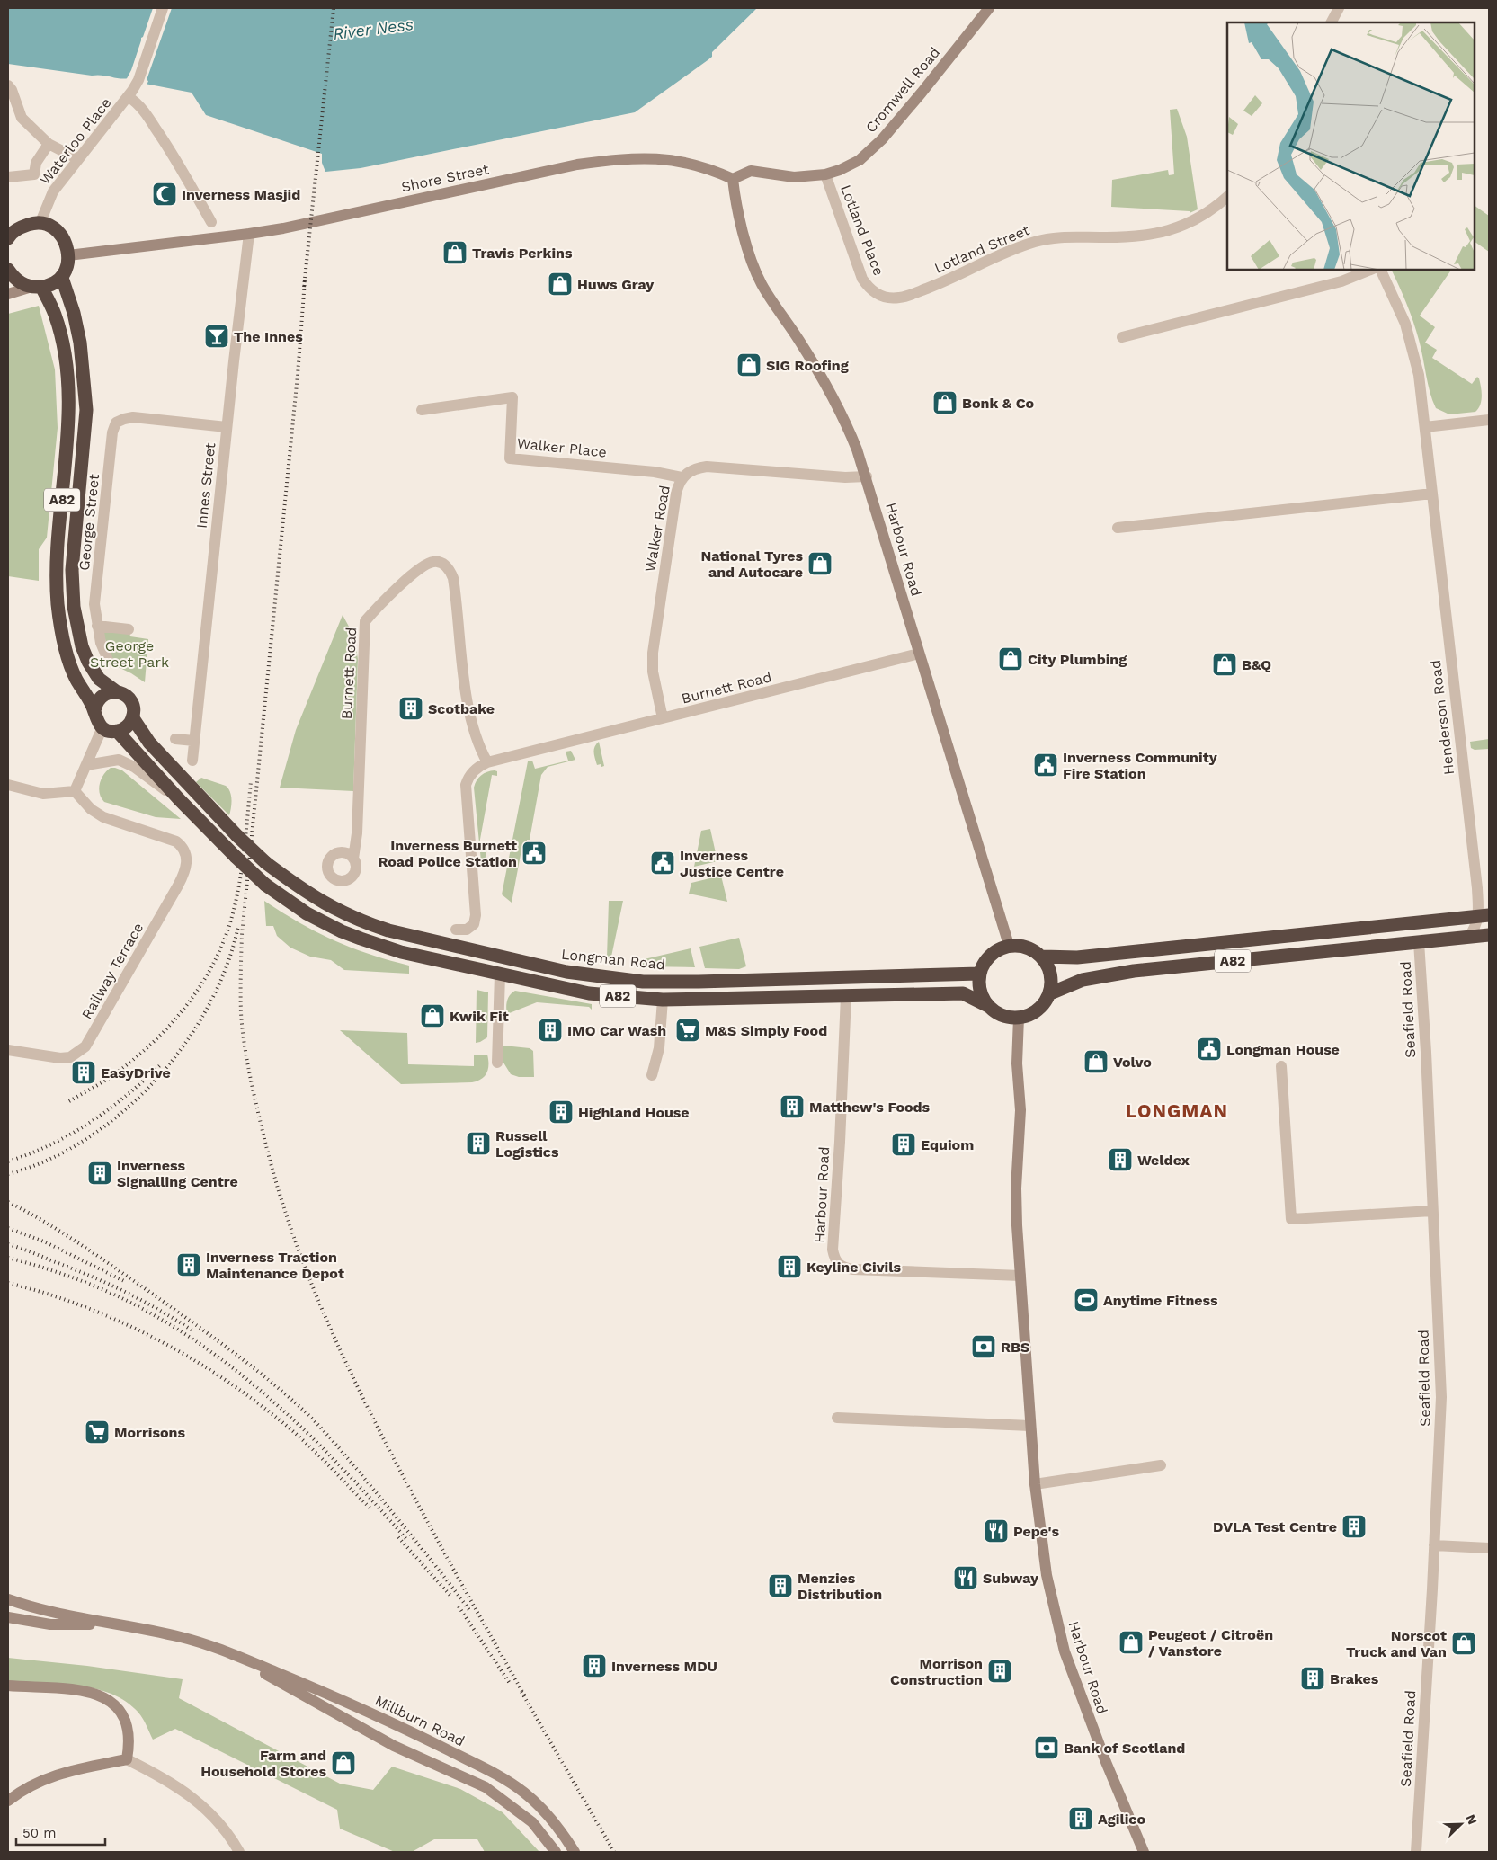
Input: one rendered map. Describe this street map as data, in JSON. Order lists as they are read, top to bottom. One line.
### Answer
{"streets":{"highway":["A82","Longman Road"],"street":["Cromwell Road","Waterloo Place","Shore Street","Lotland Place","Lotland Street","Walker Place","Innes Street","George Street","Walker Road","Harbour Road","Burnett Road","Henderson Road","Railway Terrace","Seafield Road","Millburn Road"]},"crossings":[["Cromwell Road","Lotland Place"],["Shore Street","Innes Street"],["Shore Street","Harbour Road"],["Lotland Place","Lotland Street"],["Walker Place","Walker Road"],["Innes Street","George Street"],["A82","Harbour Road"],["A82","Henderson Road"],["A82","Longman Road"],["A82","Seafield Road"],["Walker Road","Harbour Road"],["Walker Road","Burnett Road"],["Harbour Road","Burnett Road"],["Harbour Road","Longman Road"]],"districts":["LONGMAN"],"water":["River Ness"],"parks":["George Street Park"],"places":{"mosque":["Inverness Masjid"],"shop":["Travis Perkins","Huws Gray","SIG Roofing","Bonk & Co","National Tyres and Autocare","City Plumbing","B&Q","Kwik Fit","Volvo","Peugeot / Citroën / Vanstore","Norscot Truck and Van","Farm and Household Stores"],"bar":["The Innes"],"building":["Scotbake","IMO Car Wash","EasyDrive","Matthew's Foods","Highland House","Russell Logistics","Equiom","Weldex","Inverness Signalling Centre","Inverness Traction Maintenance Depot","Keyline Civils","DVLA Test Centre","Menzies Distribution","Inverness MDU","Morrison Construction","Brakes","Agilico"],"public building":["Inverness Community Fire Station","Inverness Burnett Road Police Station","Inverness Justice Centre","Longman House"],"supermarket":["M&S Simply Food","Morrisons"],"sports":["Anytime Fitness"],"bank":["RBS","Bank of Scotland"],"restaurant":["Pepe's","Subway"]},"scale_bar":"50 m","north":"top right"}
